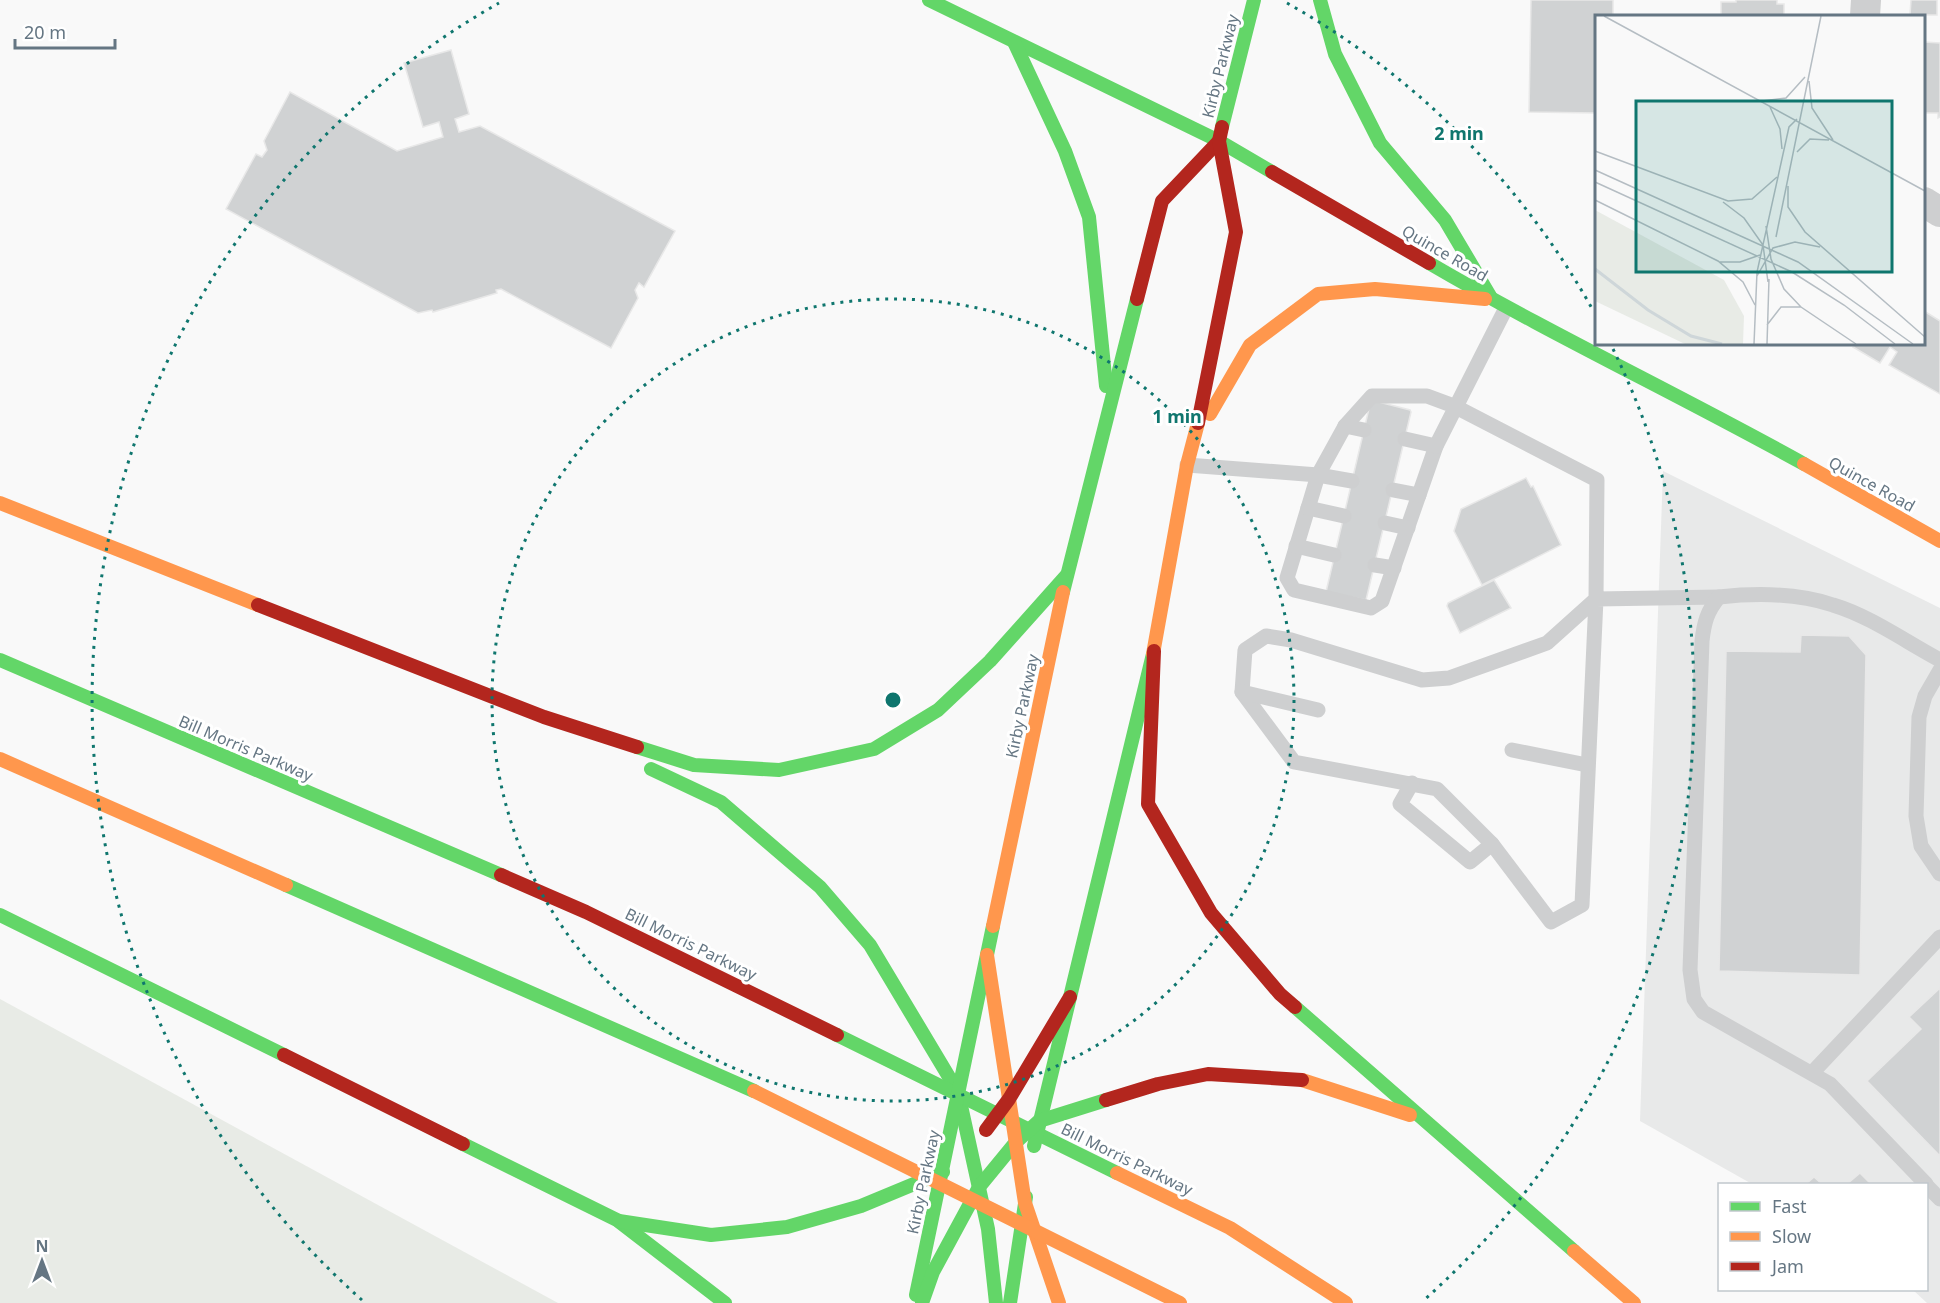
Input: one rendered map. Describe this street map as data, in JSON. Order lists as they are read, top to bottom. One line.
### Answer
{"streets":{"main road":["Kirby Parkway","Quince Road","Bill Morris Parkway"]},"crossings":[["Kirby Parkway","Quince Road"]],"legend":["Fast","Slow","Jam"],"scale_bar":"20 m","north":"top","rings":["2 min","1 min"]}
